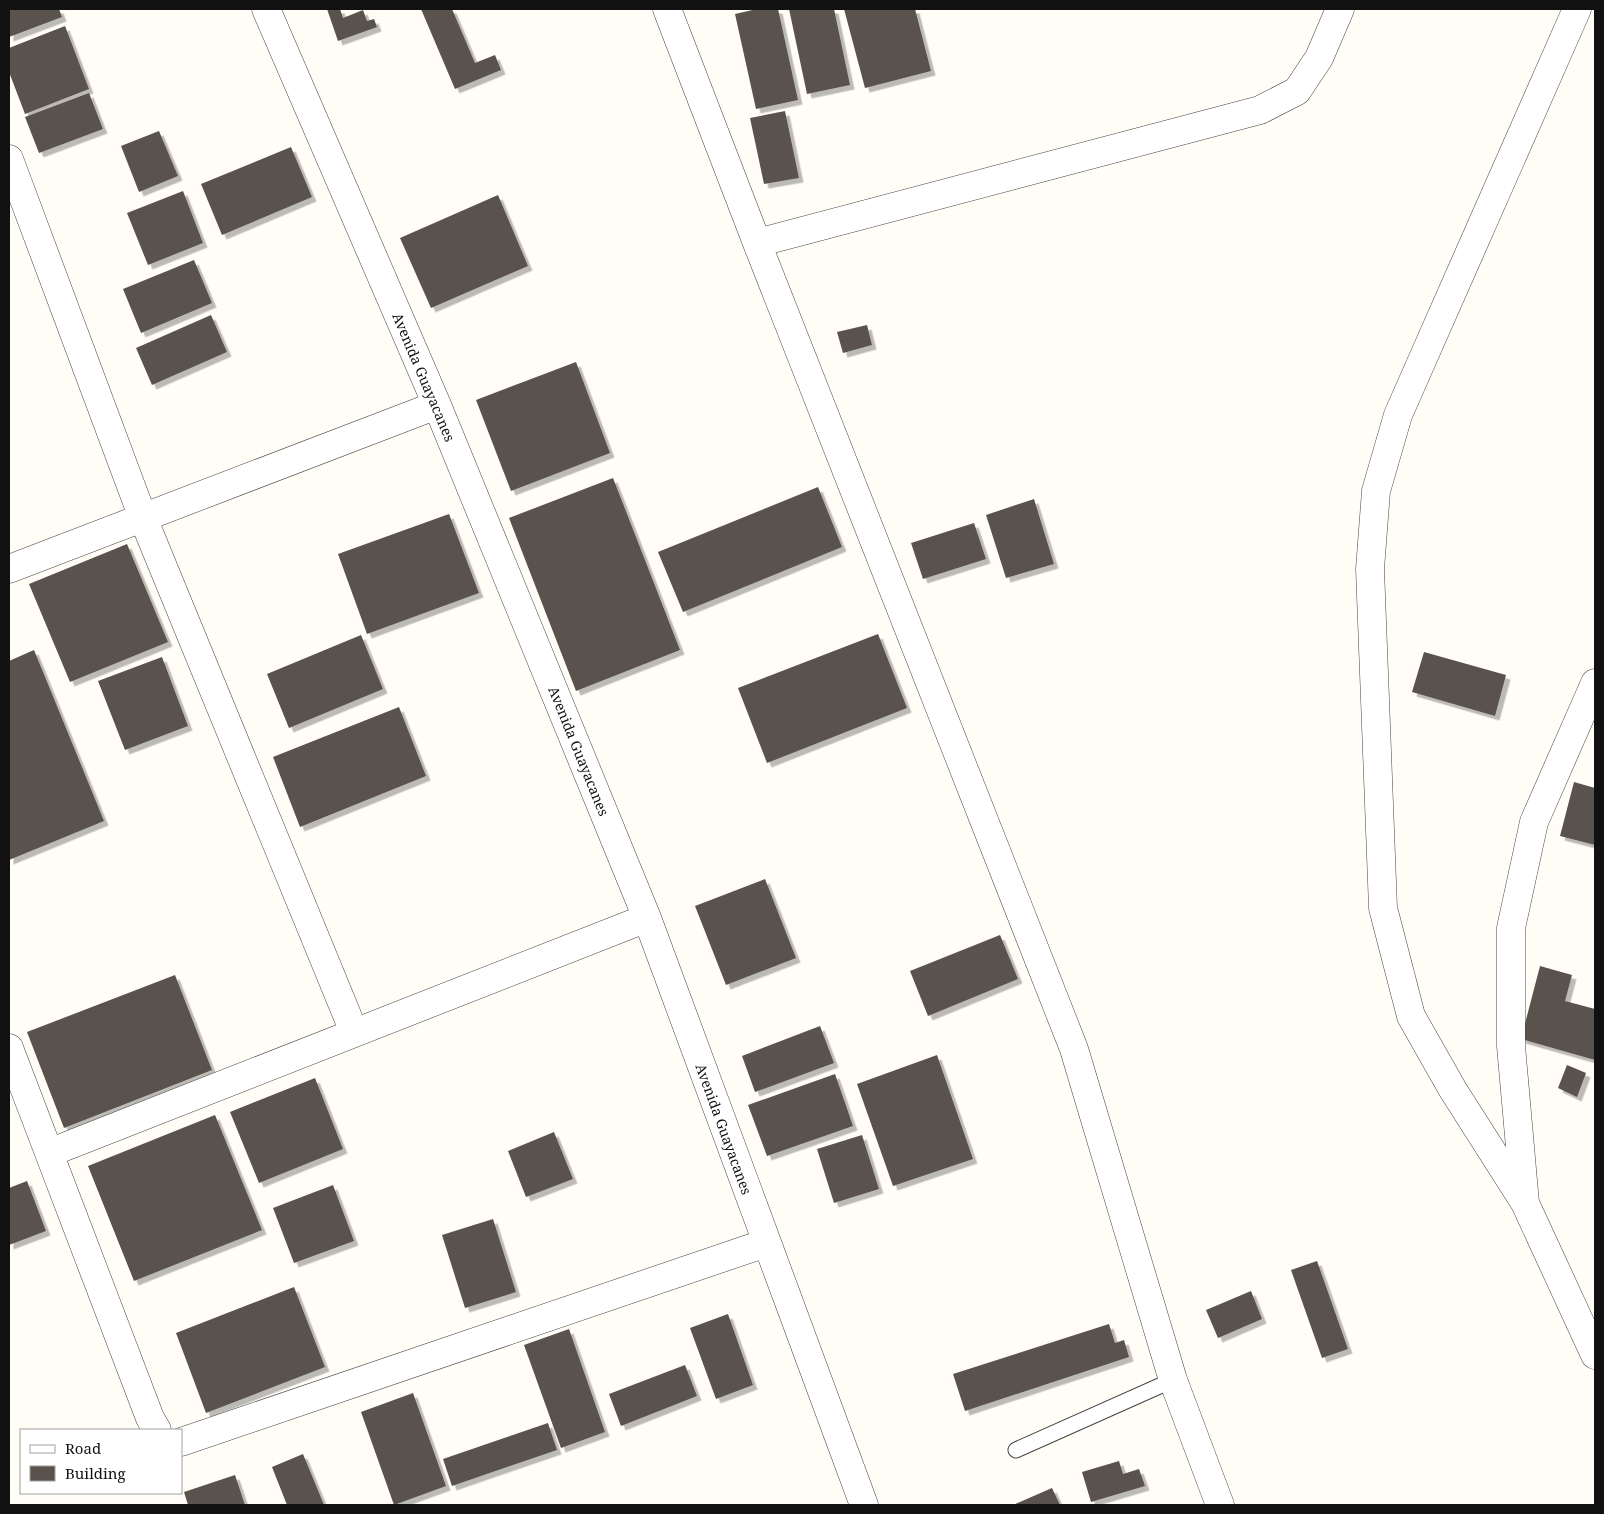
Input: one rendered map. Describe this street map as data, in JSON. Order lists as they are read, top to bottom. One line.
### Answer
{"streets":{"street":["Avenida Guayacanes"]},"legend":["Road","Building"]}
